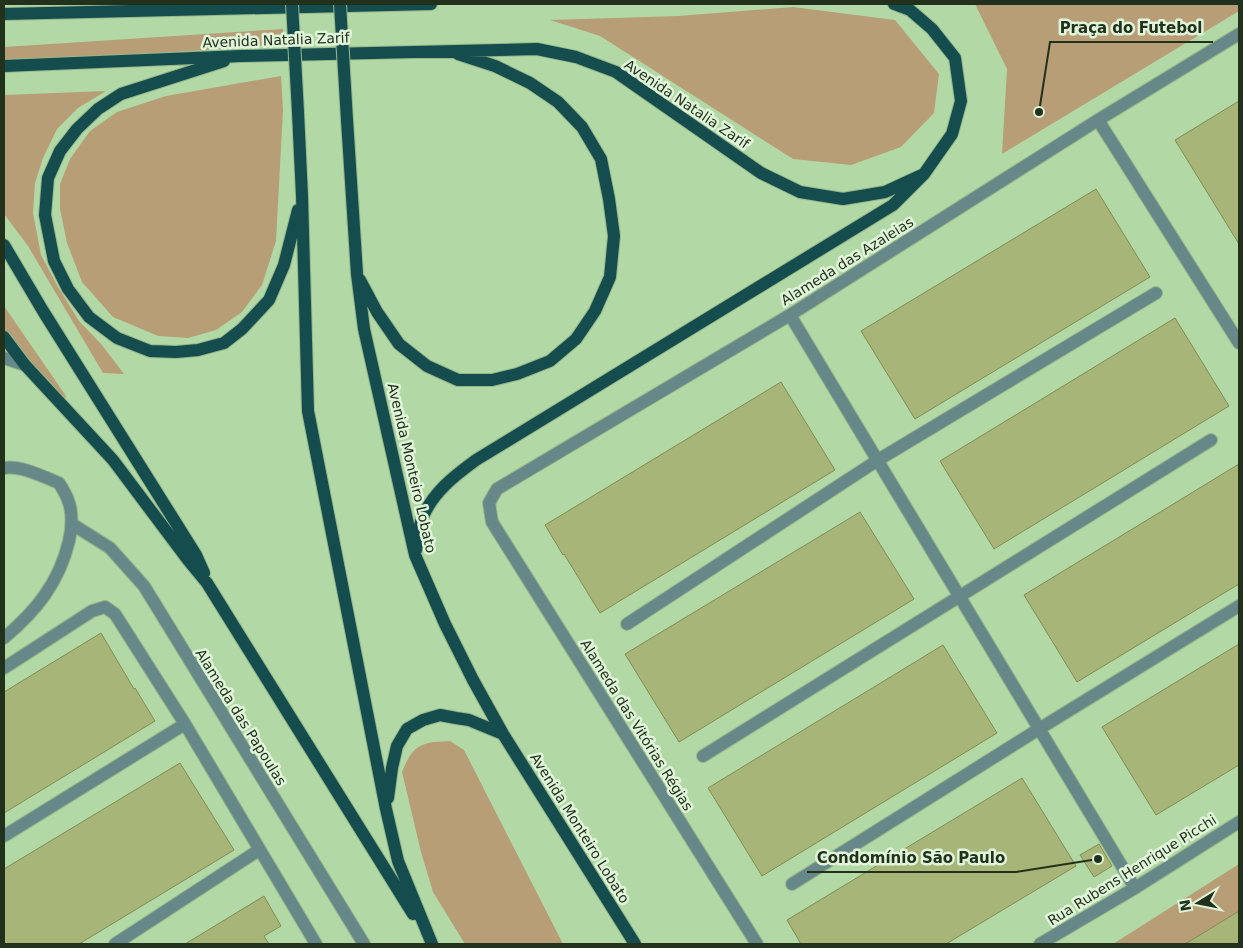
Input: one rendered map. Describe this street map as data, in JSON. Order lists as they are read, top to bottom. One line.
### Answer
{"streets":{"main road":["Avenida Natalia Zarif","Avenida Monteiro Lobato"],"street":["Alameda das Azaleias","Alameda das Papoulas","Alameda das Vitórias Régias","Rua Rubens Henrique Picchi"]},"crossings":[["Alameda das Azaleias","Alameda das Vitórias Régias"]],"places":["Praça do Futebol","Condomínio São Paulo"],"north":"left"}
